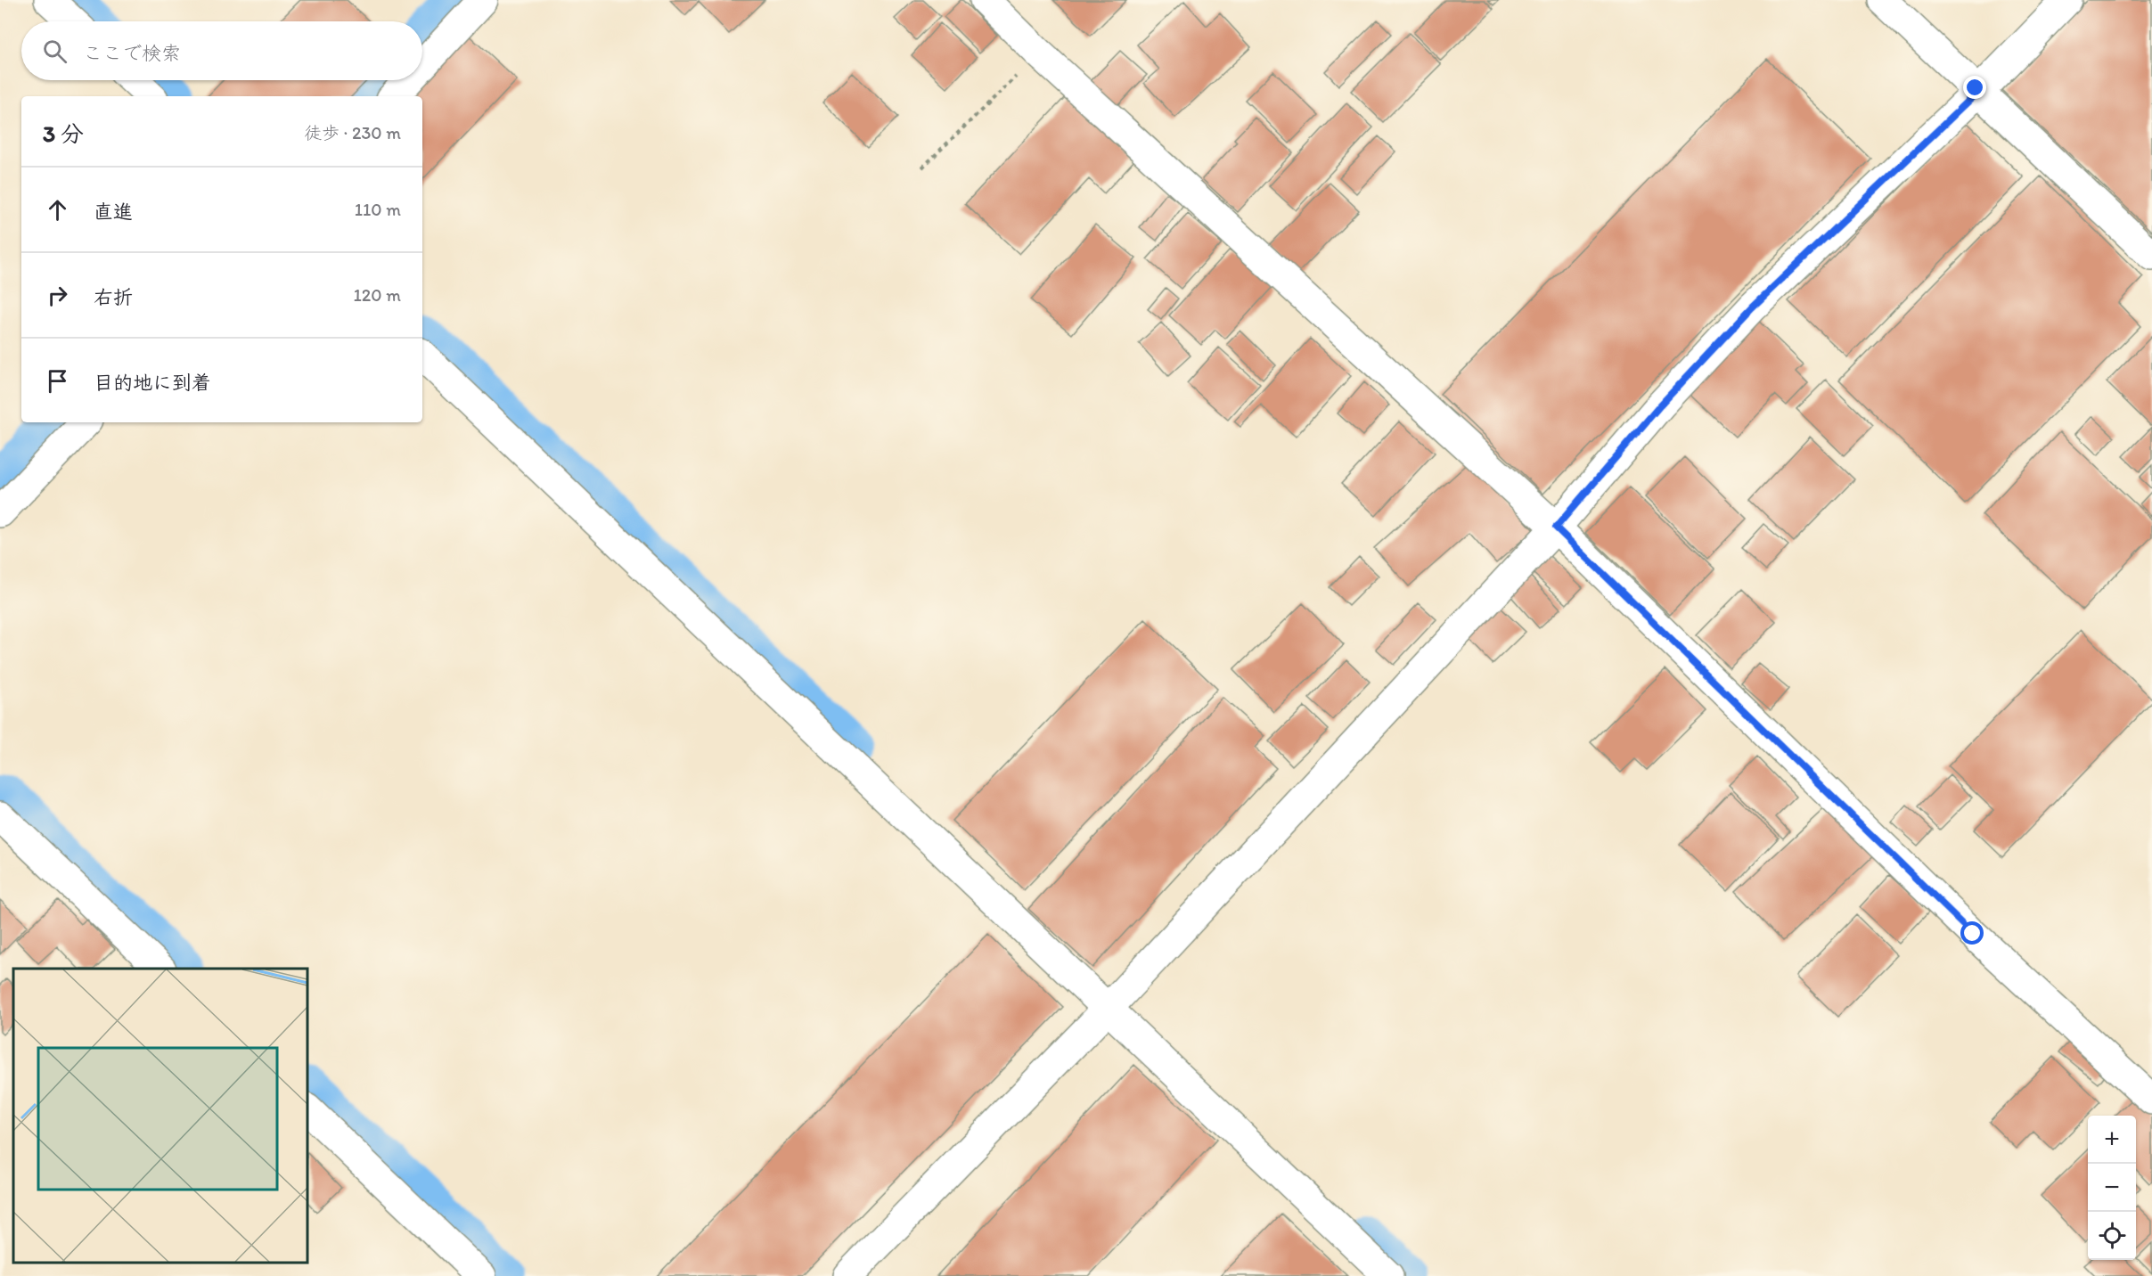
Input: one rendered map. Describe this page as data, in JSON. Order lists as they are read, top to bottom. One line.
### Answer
{"page":{"search":"ここで検索","heading":["3 分","徒歩 · 230 m"],"list":[["直進","110 m"],["右折","120 m"],"目的地に到着"],"map_buttons":["+","−"]}}
